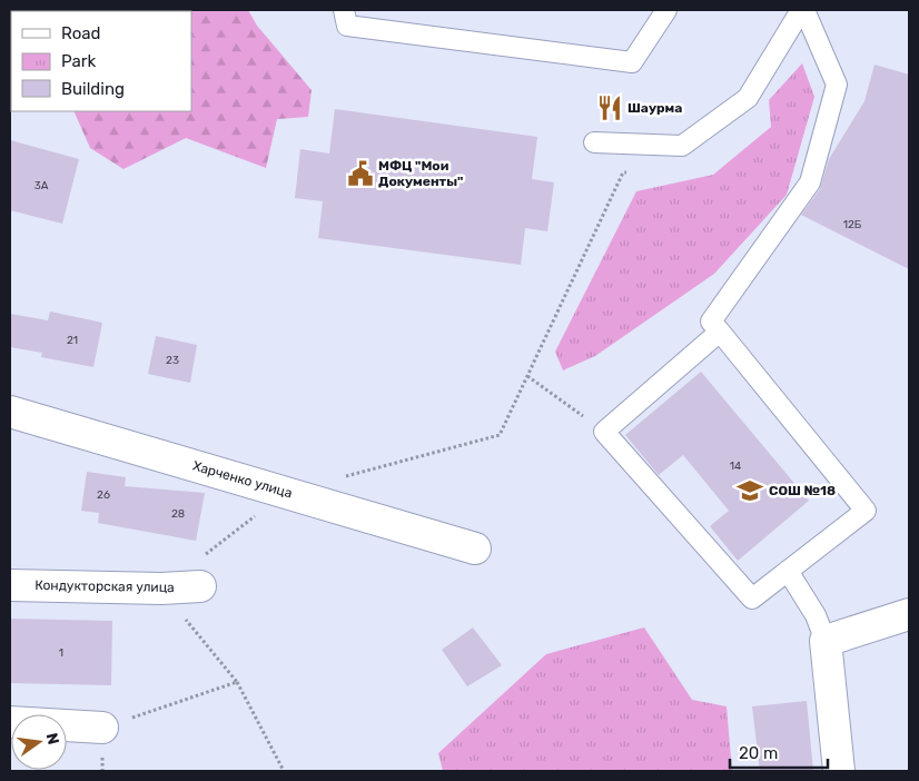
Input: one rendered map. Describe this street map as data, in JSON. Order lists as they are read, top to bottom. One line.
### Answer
{"streets":{"street":["Харченко улица","Кондукторская улица"]},"places":{"restaurant":["Шаурма"],"public building":["МФЦ \"Мои Документы\""],"school or university":["СОШ №18"]},"house_numbers":["3А","12Б","21","23","14","26","28","1"],"legend":["Road","Park","Building"],"scale_bar":"20 m","north":"right"}
